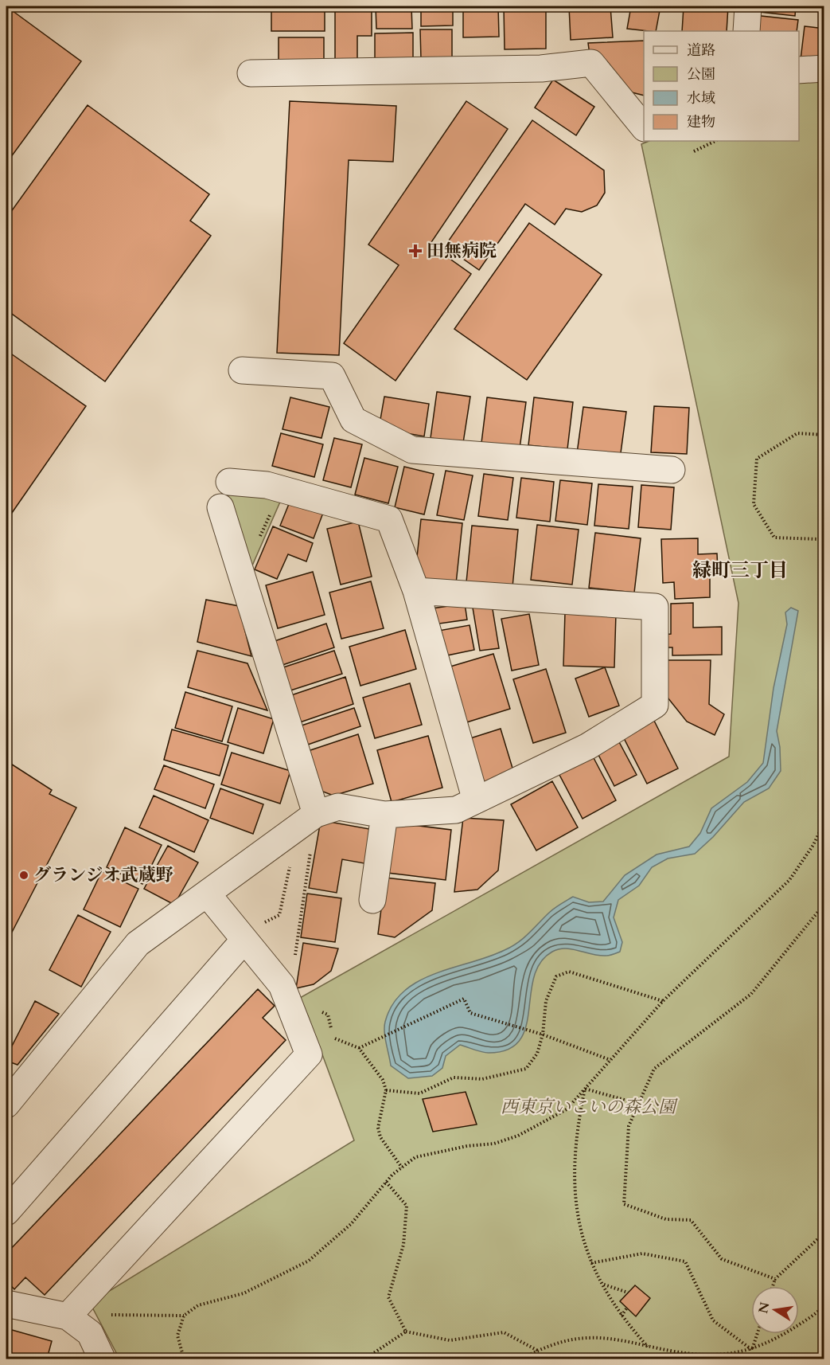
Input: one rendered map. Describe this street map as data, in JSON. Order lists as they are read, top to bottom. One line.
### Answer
{"districts":["緑町三丁目"],"parks":["西東京いこいの森公園"],"places":{"health":["田無病院"],"other":["グランジオ武蔵野"]},"legend":["道路","公園","水域","建物"],"north":"left"}
